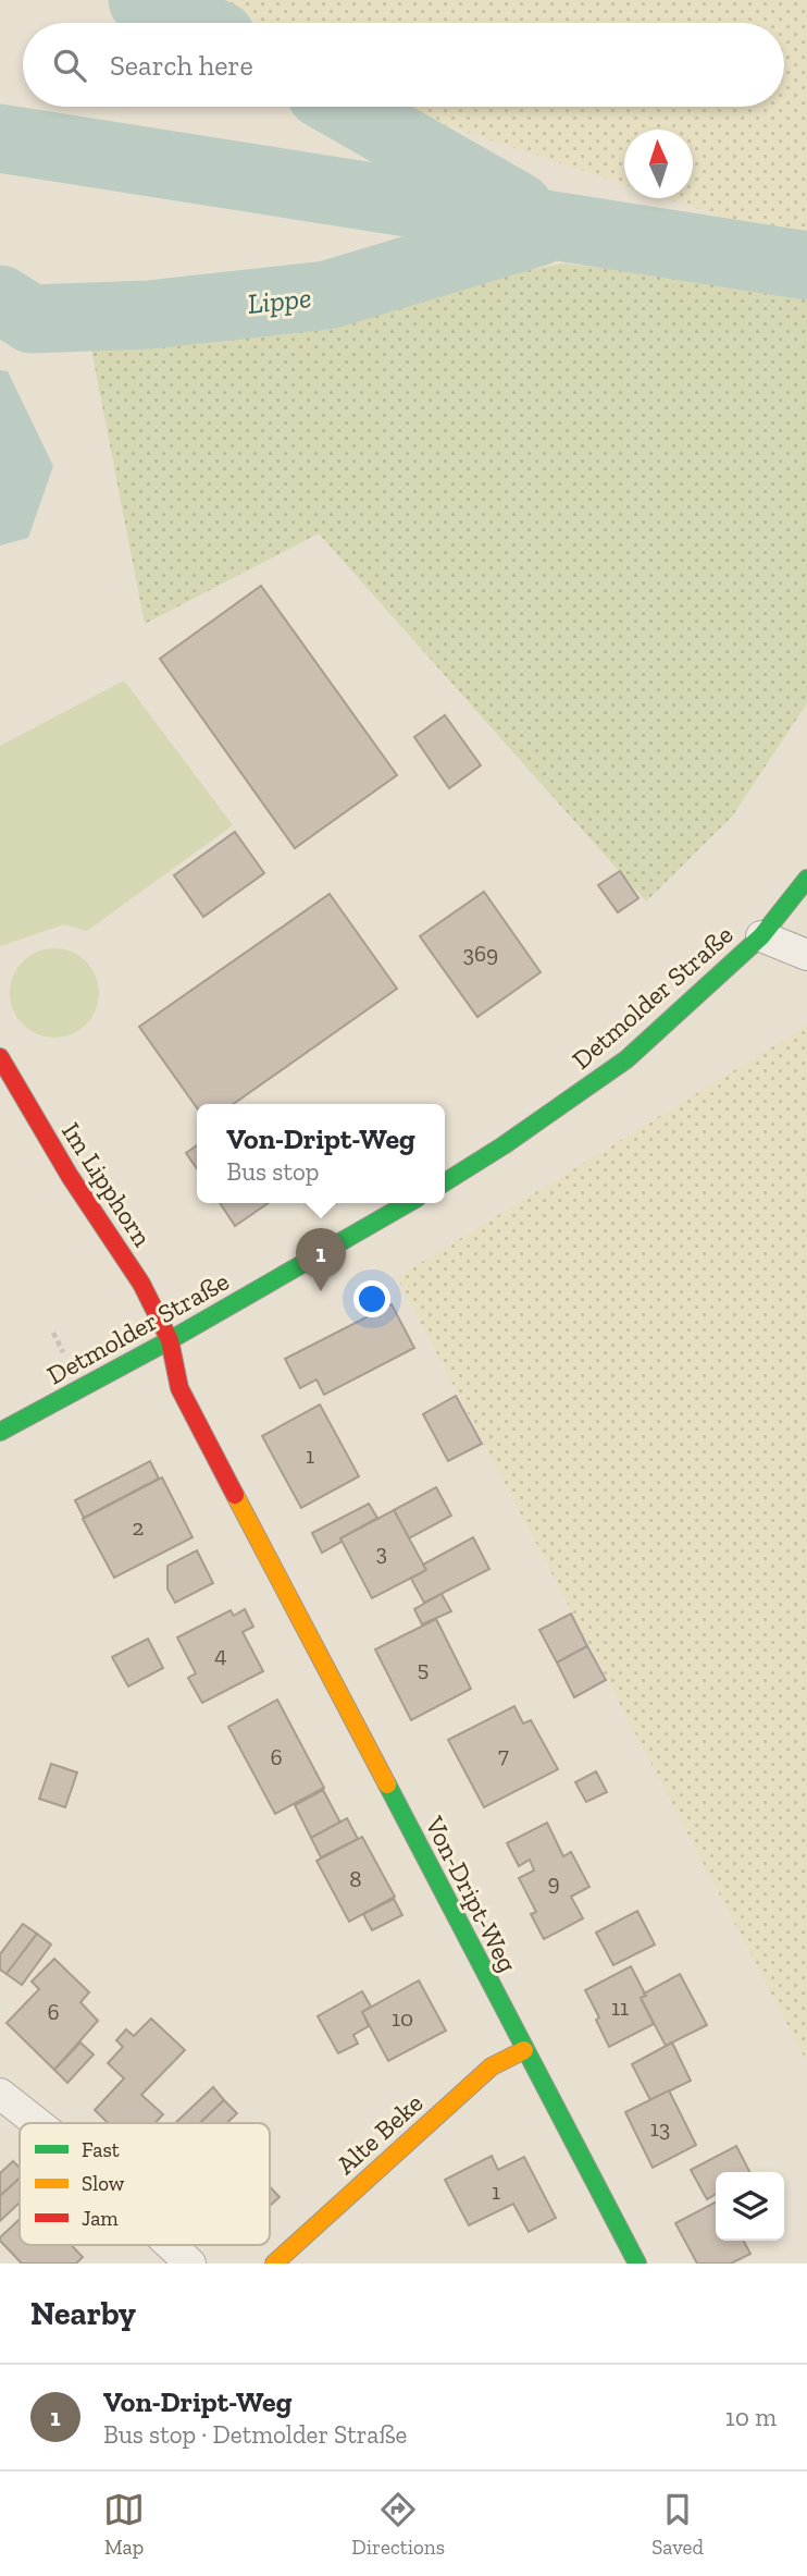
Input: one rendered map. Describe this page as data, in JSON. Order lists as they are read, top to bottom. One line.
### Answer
{"streets":{"street":["Detmolder Straße","Im Lipphorn","Von-Dript-Weg","Alte Beke"]},"crossings":[["Detmolder Straße","Im Lipphorn"],["Detmolder Straße","Von-Dript-Weg"],["Im Lipphorn","Von-Dript-Weg"],["Von-Dript-Weg","Alte Beke"]],"water":["Lippe"],"house_numbers":["369","1","2","3","4","5","7","6","8","9","11","6","10","13","1"],"legend":["Fast","Slow","Jam"],"north":"top","page":{"search":"Search here","popup":["Von-Dript-Weg","Bus stop"],"pins":"1","heading":"Nearby","list":[{"mark":"1","name":"Von-Dript-Weg","note":"Bus stop · Detmolder Straße","value":"10 m"}],"nav":["Map","Directions","Saved"]}}
